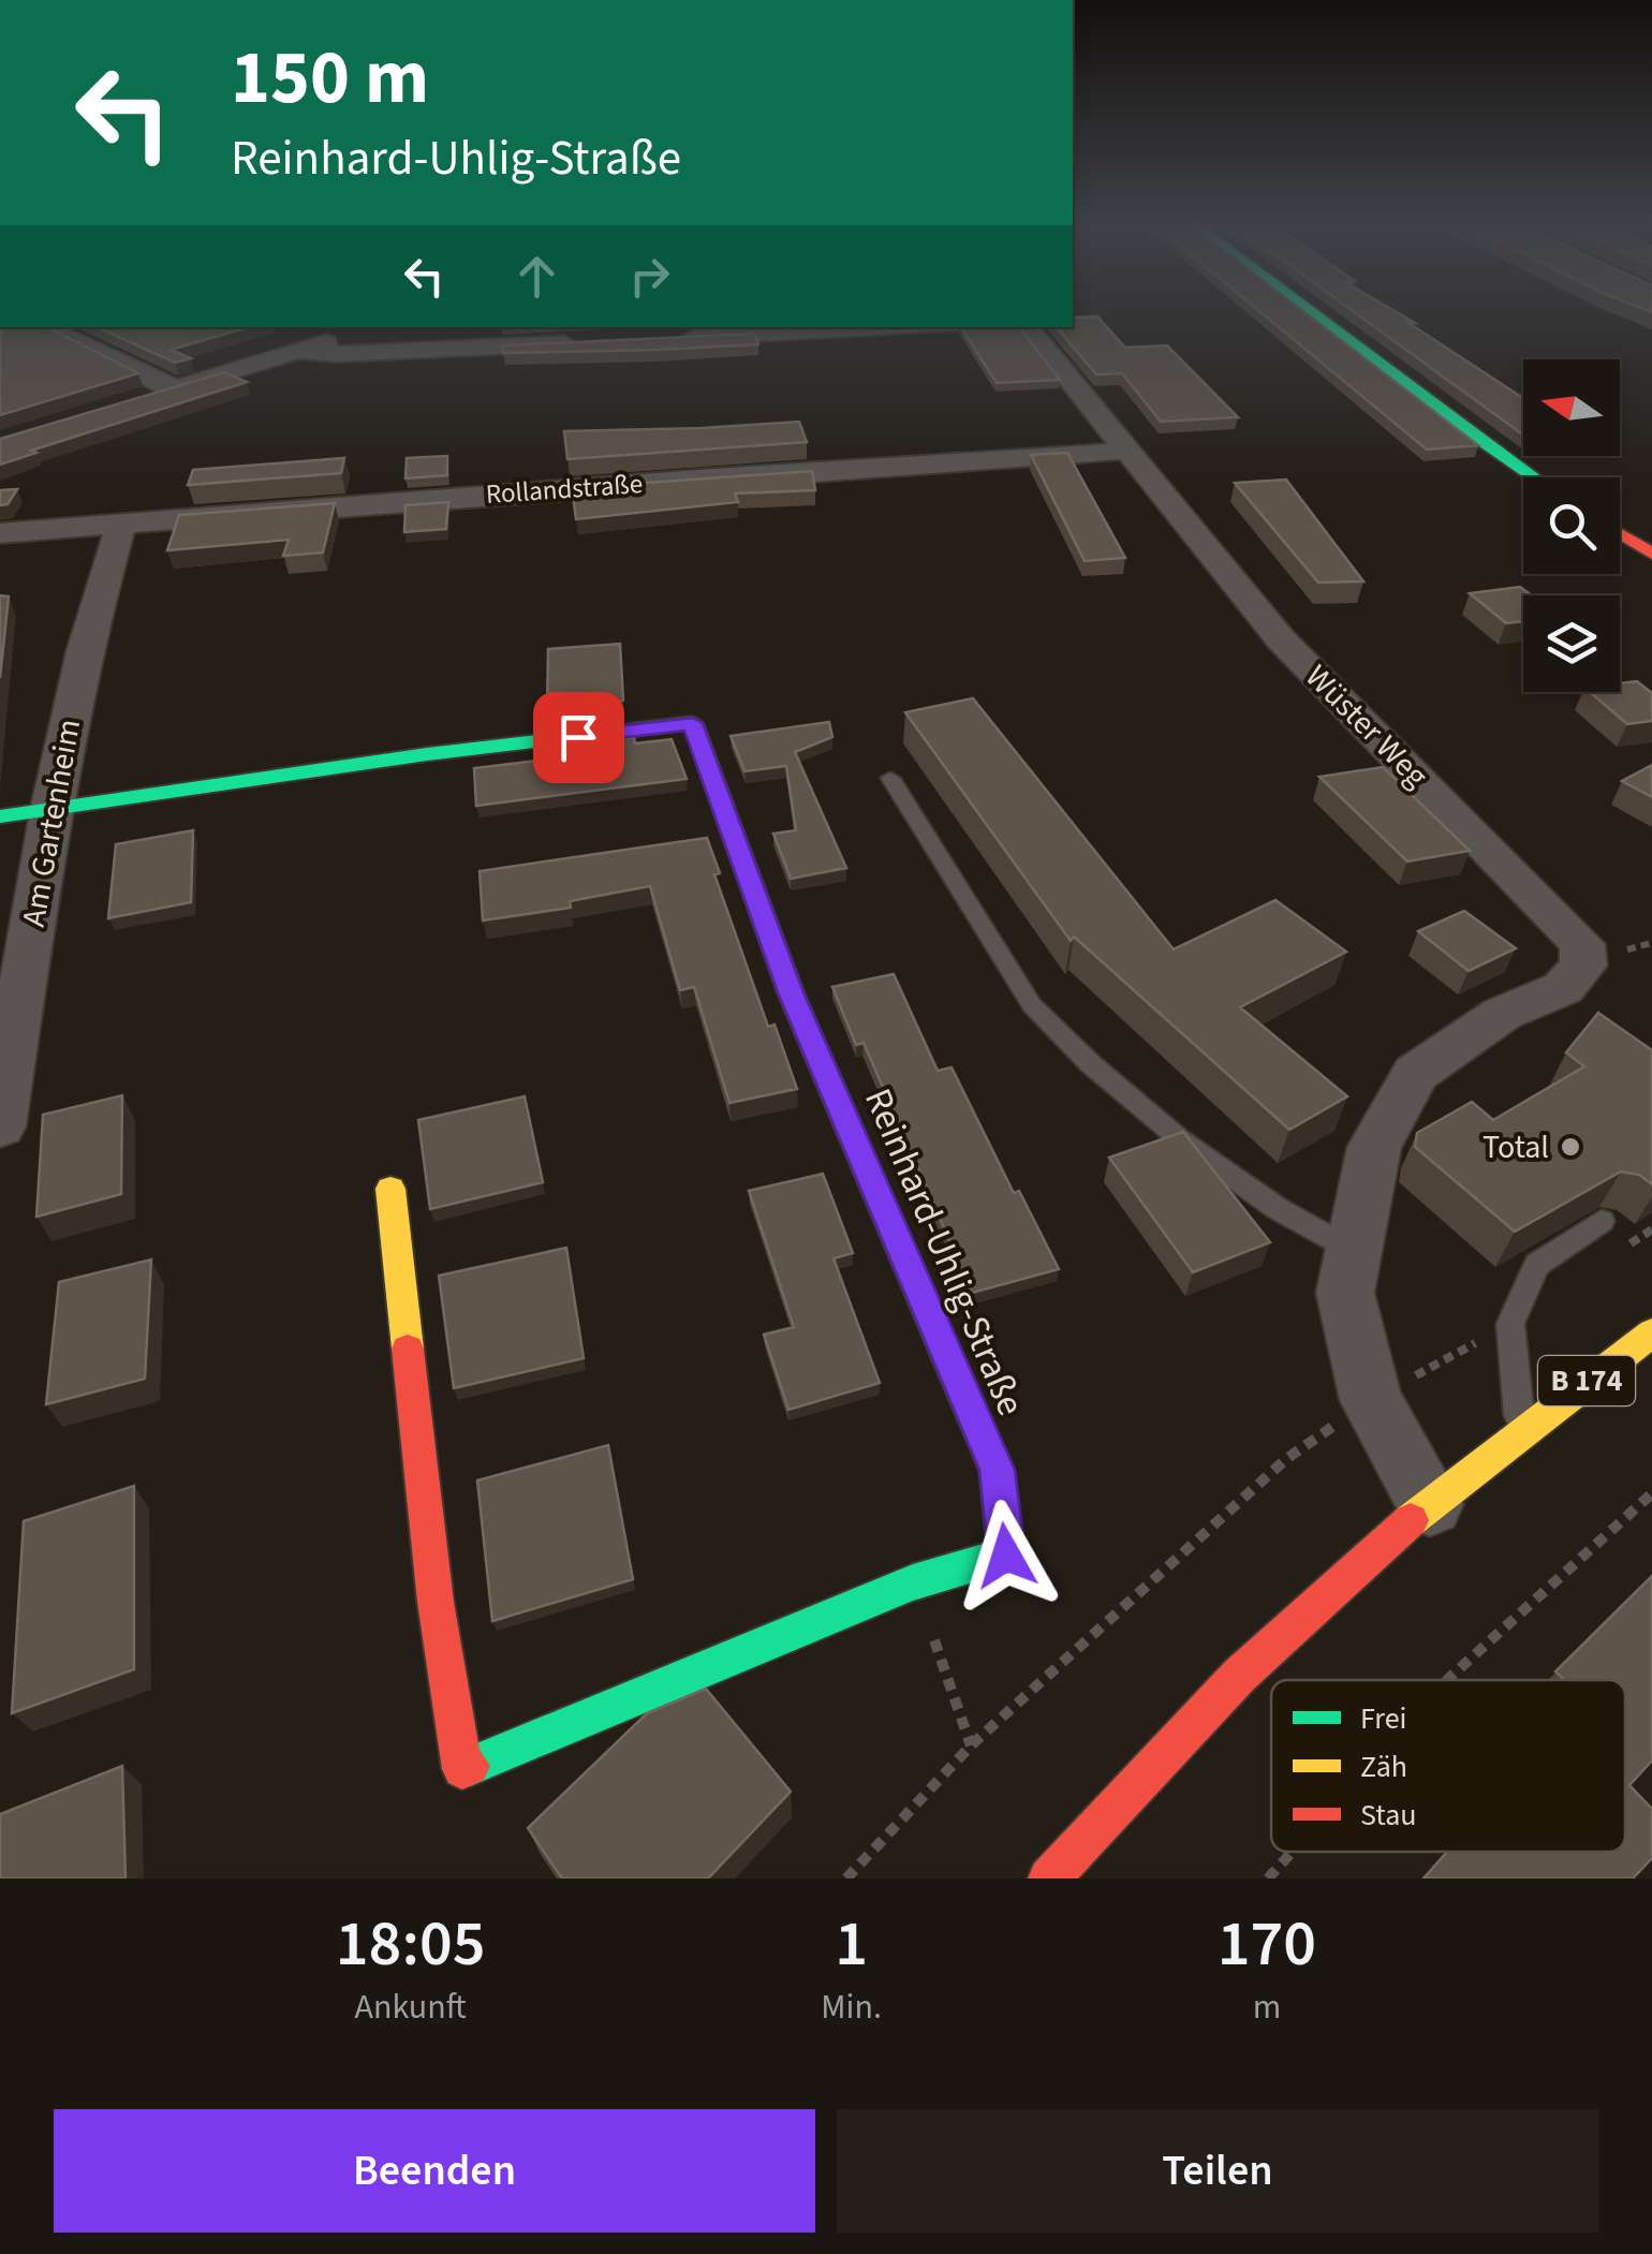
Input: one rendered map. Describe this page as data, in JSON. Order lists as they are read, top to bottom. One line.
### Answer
{"streets":{"street":["Rollandstraße","Wüster Weg","Am Gartenheim","Reinhard-Uhlig-Straße","B 174"]},"crossings":[["Rollandstraße","Wüster Weg"],["Rollandstraße","Am Gartenheim"],["Am Gartenheim","Reinhard-Uhlig-Straße"]],"places":["Total"],"legend":["Frei","Zäh","Stau"],"north":"left","page":{"turn":["150 m","Reinhard-Uhlig-Straße"],"eta":["18:05","Ankunft","1","Min.","170","m"],"buttons":["Beenden","Teilen"]}}
